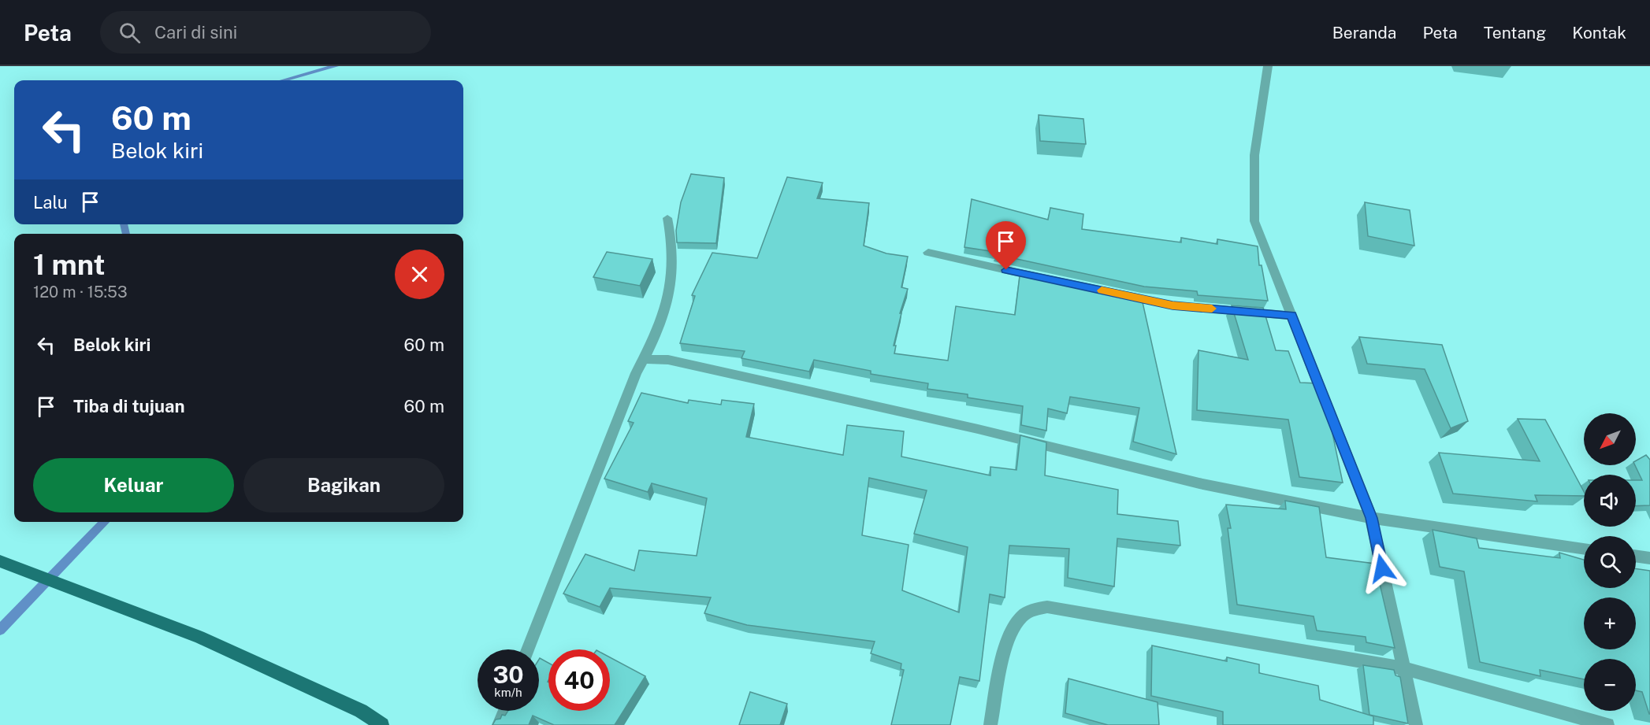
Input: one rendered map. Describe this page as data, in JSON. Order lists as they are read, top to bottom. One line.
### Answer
{"north":"bottom left","page":{"header":"Peta","search":"Cari di sini","nav":["Beranda","Peta","Tentang","Kontak"],"turn":["60 m","Belok kiri"],"then":"Lalu","heading":["1 mnt","120 m · 15:53"],"list":[{"name":"Belok kiri","value":"60 m"},{"name":"Tiba di tujuan","value":"60 m"}],"map_buttons":["+","−"],"buttons":["Keluar","Bagikan"],"speed":"30 km/h","limit":"40"}}
